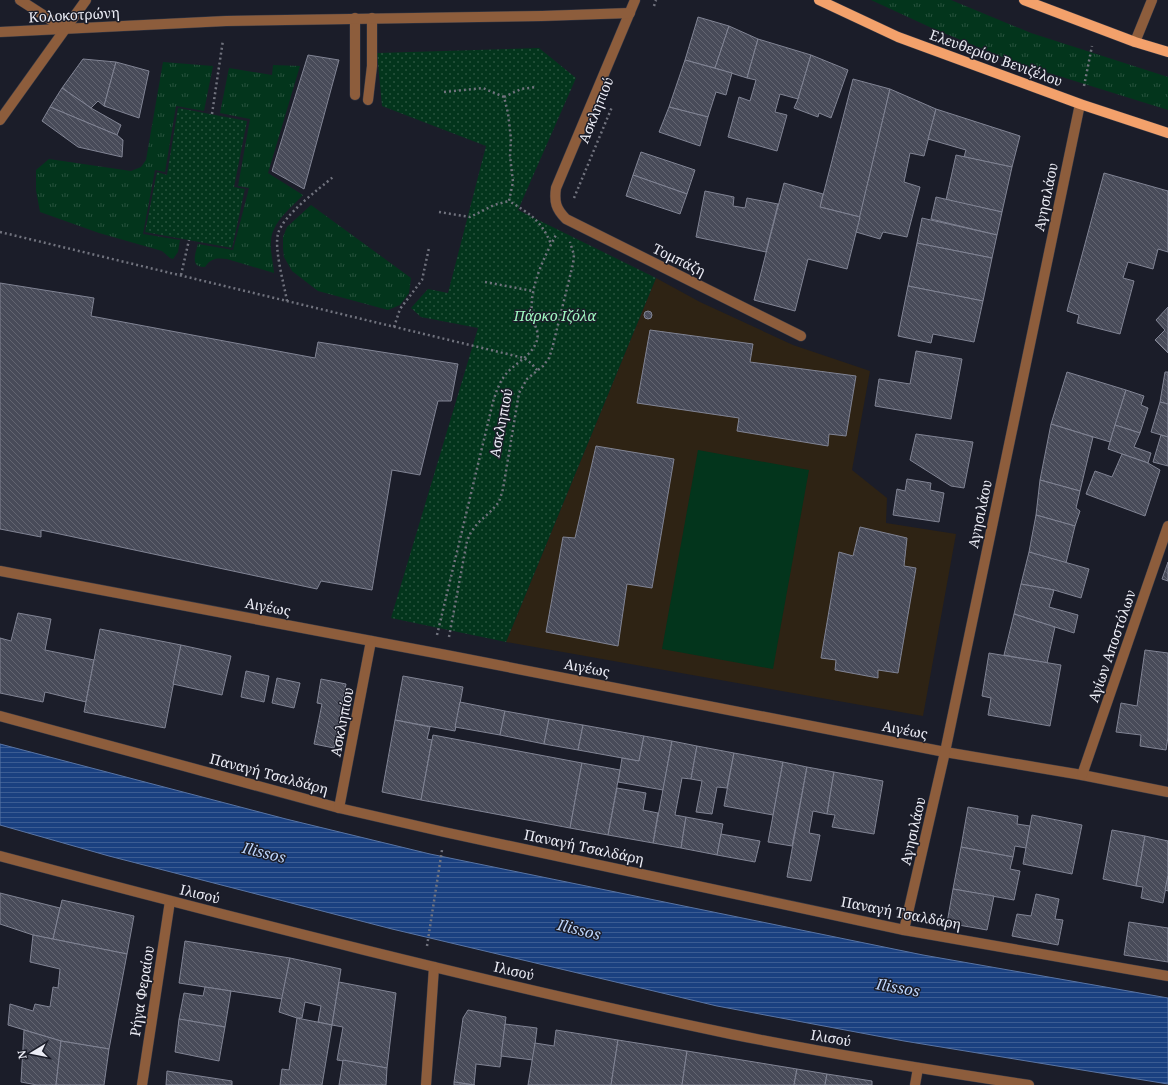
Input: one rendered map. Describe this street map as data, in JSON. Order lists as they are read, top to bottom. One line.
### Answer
{"streets":{"main road":["Ελευθερίου Βενιζέλου"],"street":["Κολοκοτρώνη","Ασκληπιού","Αγησιλάου","Τομπάζη","Αιγέως","Αγίων Αποστόλων","Ασκληπίου","Παναγή Τσαλδάρη","Ιλισού","Ρήγα Φεραίου"]},"crossings":[["Κολοκοτρώνη","Ασκληπιού"],["Ελευθερίου Βενιζέλου","Αγησιλάου"],["Ασκληπιού","Τομπάζη"],["Ασκληπιού","Αιγέως"],["Αγησιλάου","Αιγέως"],["Αγησιλάου","Παναγή Τσαλδάρη"],["Αιγέως","Αγίων Αποστόλων"],["Αιγέως","Ασκληπίου"],["Ασκληπίου","Παναγή Τσαλδάρη"],["Ιλισού","Ρήγα Φεραίου"]],"water":["Ilissos"],"parks":["Πάρκο Ιζόλα"],"north":"left"}
